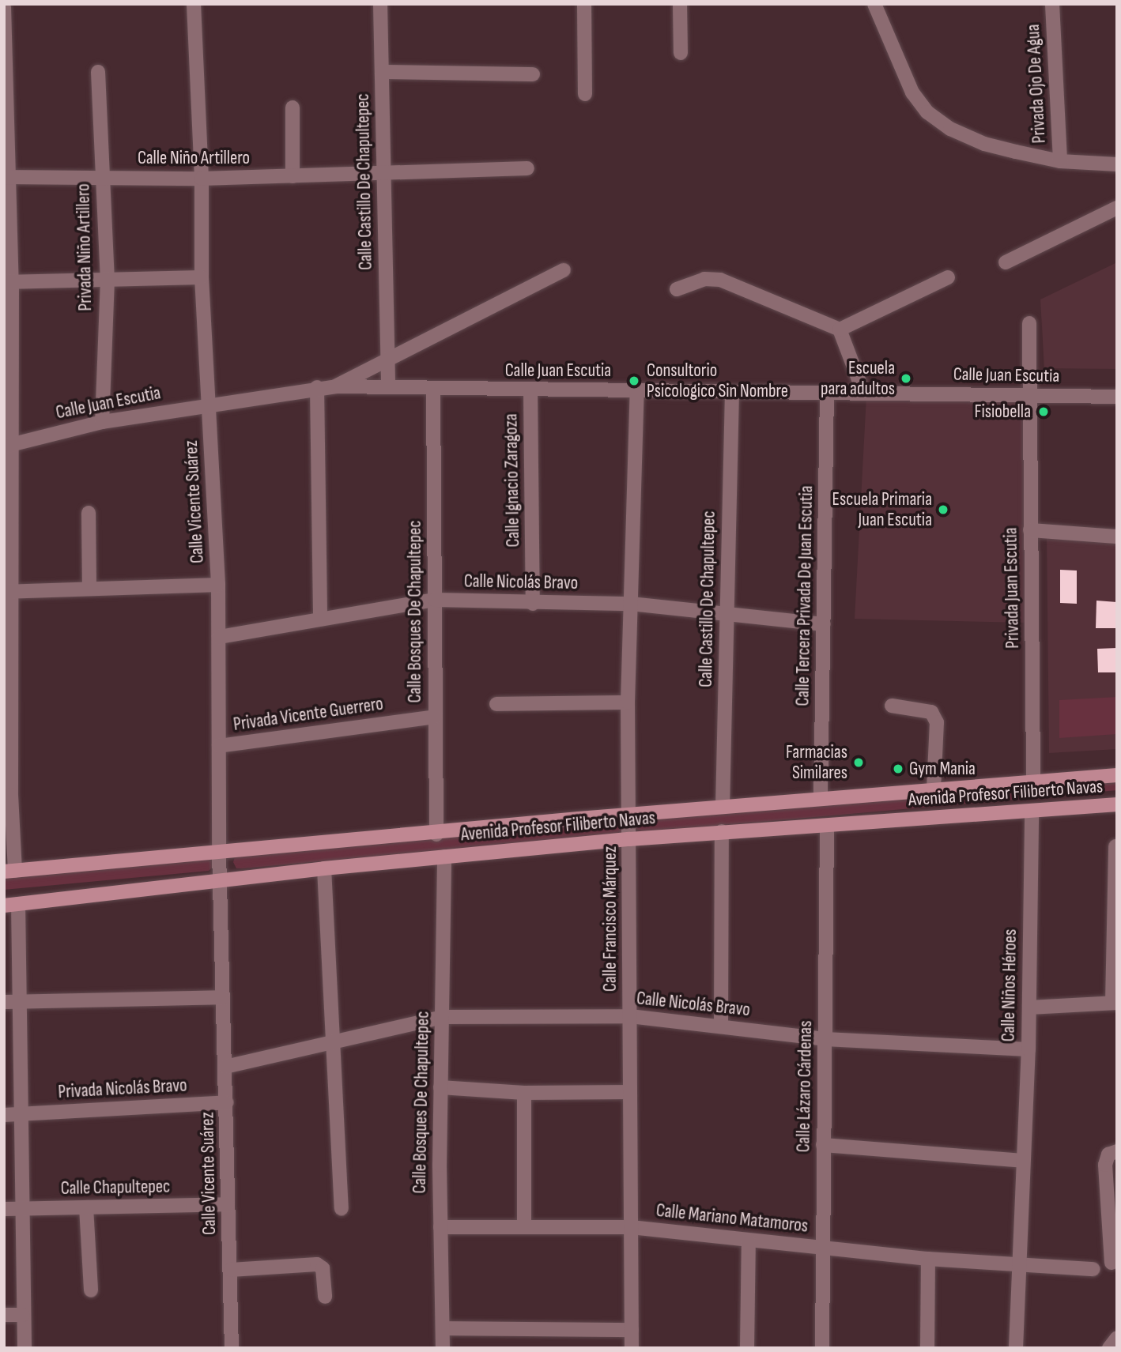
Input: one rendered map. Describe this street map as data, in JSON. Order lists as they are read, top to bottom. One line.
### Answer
{"streets":{"main road":["Avenida Profesor Filiberto Navas"],"street":["Privada Ojo De Agua","Calle Niño Artillero","Calle Castillo De Chapultepec","Privada Niño Artillero","Calle Juan Escutia","Calle Ignacio Zaragoza","Calle Vicente Suárez","Calle Nicolás Bravo","Privada Juan Escutia","Calle Tercera Privada De Juan Escutia","Calle Bosques De Chapultepec","Privada Vicente Guerrero","Calle Francisco Márquez","Calle Niños Héroes","Calle Lázaro Cárdenas","Privada Nicolás Bravo","Calle Chapultepec","Calle Mariano Matamoros"]},"crossings":[["Calle Niño Artillero","Calle Castillo De Chapultepec"],["Calle Niño Artillero","Privada Niño Artillero"],["Calle Niño Artillero","Calle Vicente Suárez"],["Calle Castillo De Chapultepec","Calle Juan Escutia"],["Calle Castillo De Chapultepec","Calle Nicolás Bravo"],["Calle Castillo De Chapultepec","Avenida Profesor Filiberto Navas"],["Privada Niño Artillero","Calle Juan Escutia"],["Calle Juan Escutia","Calle Ignacio Zaragoza"],["Calle Juan Escutia","Calle Vicente Suárez"],["Calle Juan Escutia","Privada Juan Escutia"],["Calle Juan Escutia","Calle Tercera Privada De Juan Escutia"],["Calle Juan Escutia","Calle Bosques De Chapultepec"],["Calle Juan Escutia","Calle Francisco Márquez"],["Calle Ignacio Zaragoza","Calle Nicolás Bravo"],["Calle Vicente Suárez","Calle Nicolás Bravo"],["Calle Vicente Suárez","Privada Vicente Guerrero"],["Calle Vicente Suárez","Avenida Profesor Filiberto Navas"],["Calle Vicente Suárez","Privada Nicolás Bravo"],["Calle Vicente Suárez","Calle Chapultepec"],["Calle Nicolás Bravo","Calle Tercera Privada De Juan Escutia"],["Calle Nicolás Bravo","Calle Bosques De Chapultepec"],["Calle Nicolás Bravo","Calle Francisco Márquez"],["Calle Nicolás Bravo","Calle Niños Héroes"],["Calle Nicolás Bravo","Calle Lázaro Cárdenas"],["Privada Juan Escutia","Avenida Profesor Filiberto Navas"],["Calle Tercera Privada De Juan Escutia","Avenida Profesor Filiberto Navas"],["Calle Bosques De Chapultepec","Privada Vicente Guerrero"],["Calle Bosques De Chapultepec","Avenida Profesor Filiberto Navas"],["Calle Bosques De Chapultepec","Calle Mariano Matamoros"],["Avenida Profesor Filiberto Navas","Calle Francisco Márquez"],["Avenida Profesor Filiberto Navas","Calle Niños Héroes"],["Avenida Profesor Filiberto Navas","Calle Lázaro Cárdenas"],["Calle Francisco Márquez","Calle Mariano Matamoros"],["Calle Niños Héroes","Calle Mariano Matamoros"],["Calle Lázaro Cárdenas","Calle Mariano Matamoros"]],"places":["Escuela para adultos","Consultorio Psicologico Sin Nombre","Fisiobella","Escuela Primaria Juan Escutia","Farmacias Similares","Gym Mania"]}
